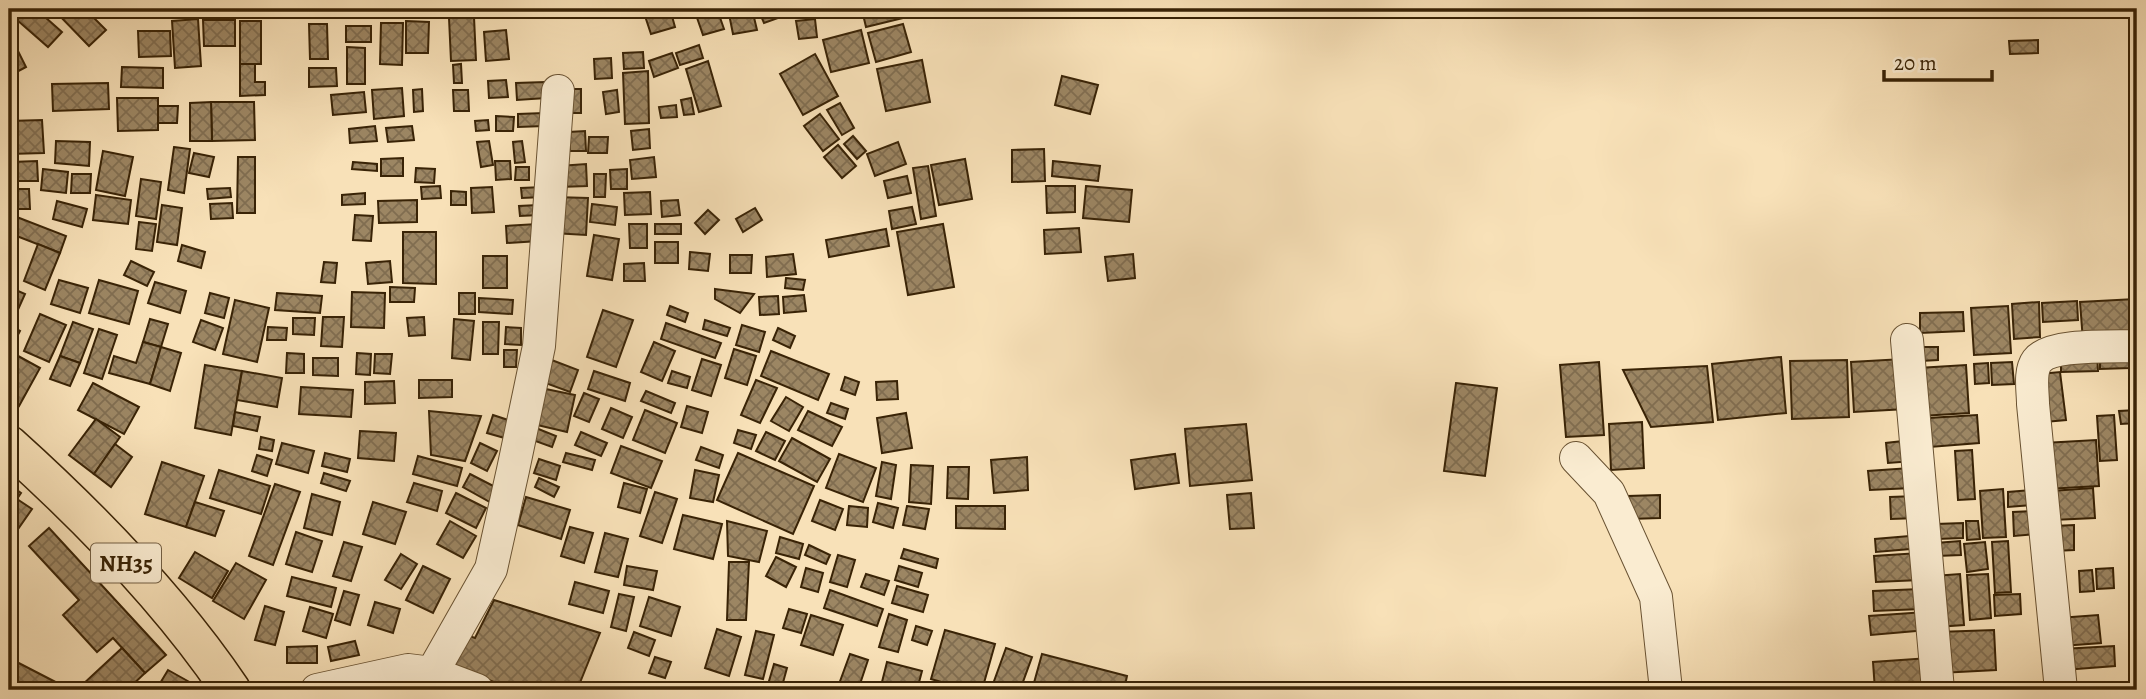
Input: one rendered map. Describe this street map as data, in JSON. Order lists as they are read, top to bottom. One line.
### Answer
{"streets":{"highway":["NH35"]},"scale_bar":"20 m"}
